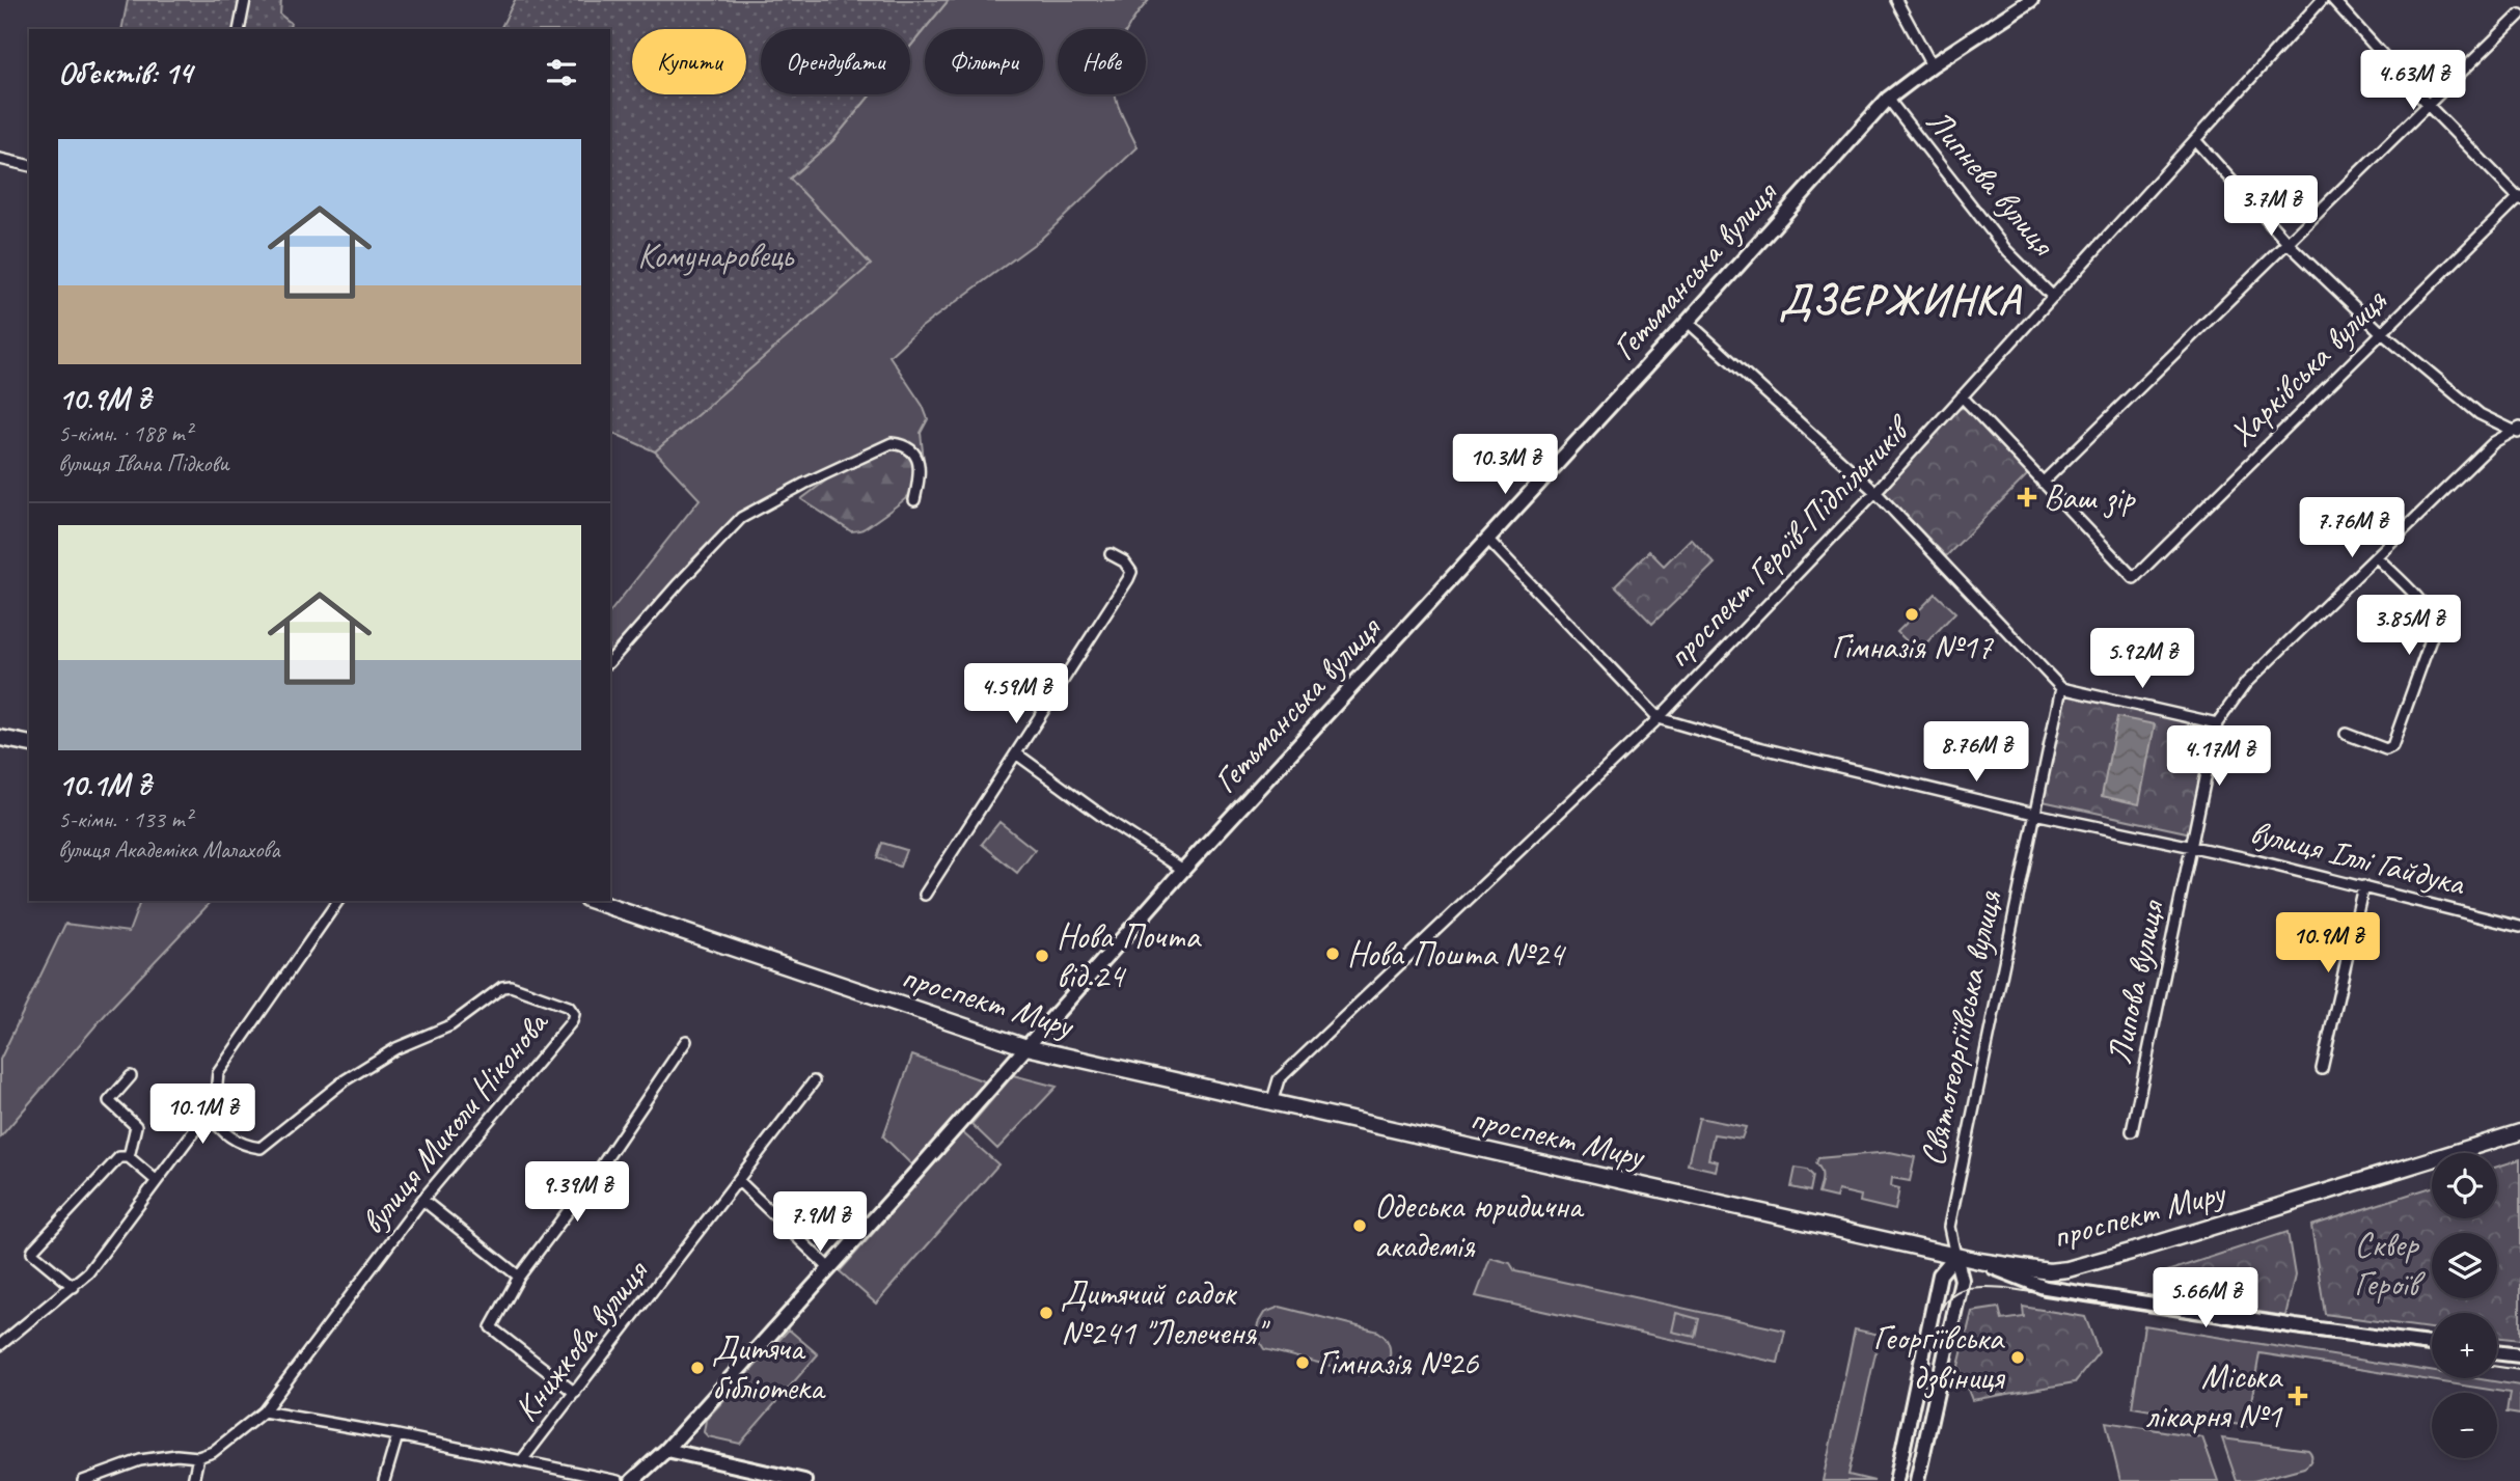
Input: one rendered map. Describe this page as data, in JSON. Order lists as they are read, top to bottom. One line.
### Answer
{"streets":{"main road":["проспект Миру"],"street":["Липнева вулиця","Гетьманська вулиця","Харківська вулиця","проспект Героїв-Підпільників","вулиця Іллі Гайдука","Липова вулиця","Святогеоргіївська вулиця","вулиця Миколи Ніконова","Книжкова вулиця"]},"crossings":[["Липнева вулиця","Гетьманська вулиця"],["Липнева вулиця","проспект Героїв-Підпільників"],["Гетьманська вулиця","проспект Миру"],["проспект Героїв-Підпільників","вулиця Іллі Гайдука"],["проспект Героїв-Підпільників","проспект Миру"],["вулиця Іллі Гайдука","Липова вулиця"],["вулиця Іллі Гайдука","Святогеоргіївська вулиця"],["проспект Миру","Святогеоргіївська вулиця"]],"districts":["ДЗЕРЖИНКА"],"parks":["Комунаровець","Сквер Героїв"],"places":{"health":["Ваш зір","Міська лікарня №1"],"other":["Гімназія №17","Нова Пошта №24","Нова Почта від.24","Одеська юридична академія","Дитячий садок №241 \"Лелеченя\"","Георгіївська дзвіниця","Гімназія №26","Дитяча бібліотека"]},"page":{"chip":["Купити","Орендувати","Фільтри","Нове"],"heading":"Об’єктів: 14","price":["4.63M ₴","3.7M ₴","10.3M ₴","7.76M ₴","3.85M ₴","5.92M ₴","4.59M ₴","8.76M ₴","4.17M ₴","10.9M ₴","10.1M ₴","9.39M ₴","7.9M ₴","5.66M ₴"],"list":[{"name":"10.9M ₴","note":"5-кімн. · 188 m² · вулиця Івана Підкови"},{"name":"10.1M ₴","note":"5-кімн. · 133 m² · вулиця Академіка Малахова"}],"map_buttons":["+","−"]}}
